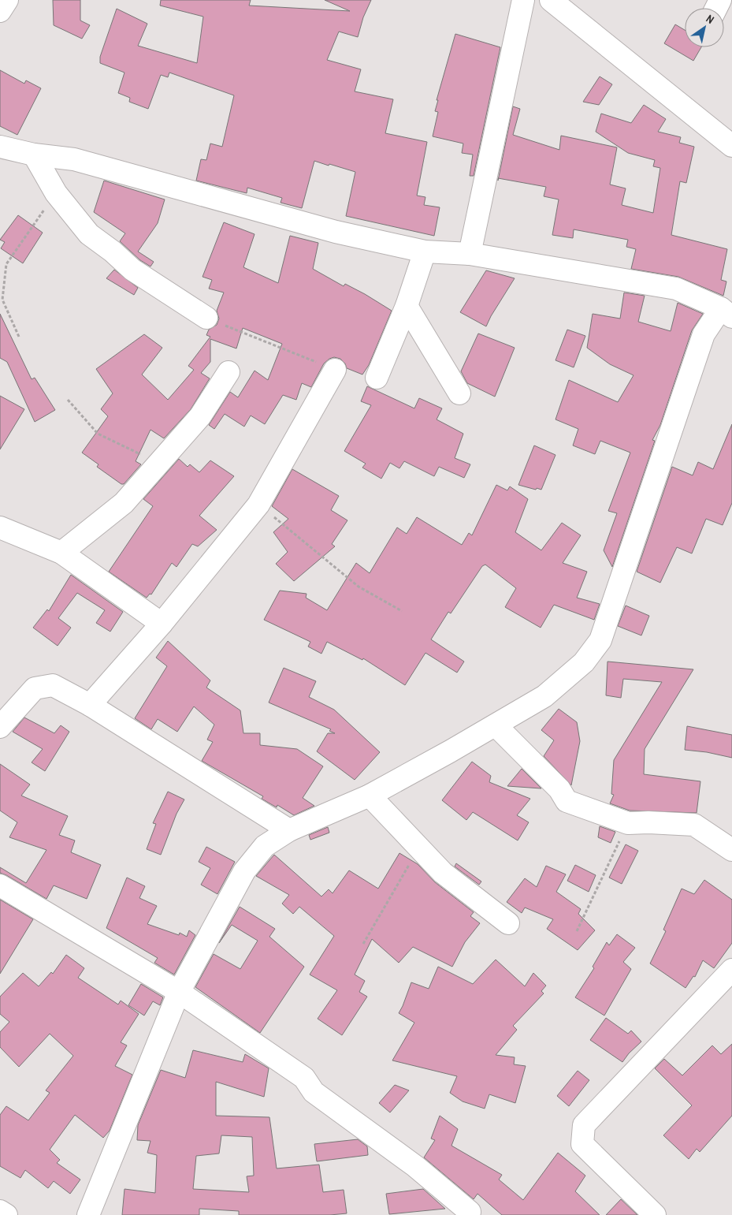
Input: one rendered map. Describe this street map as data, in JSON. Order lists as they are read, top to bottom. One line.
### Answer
{"north":"top right"}
